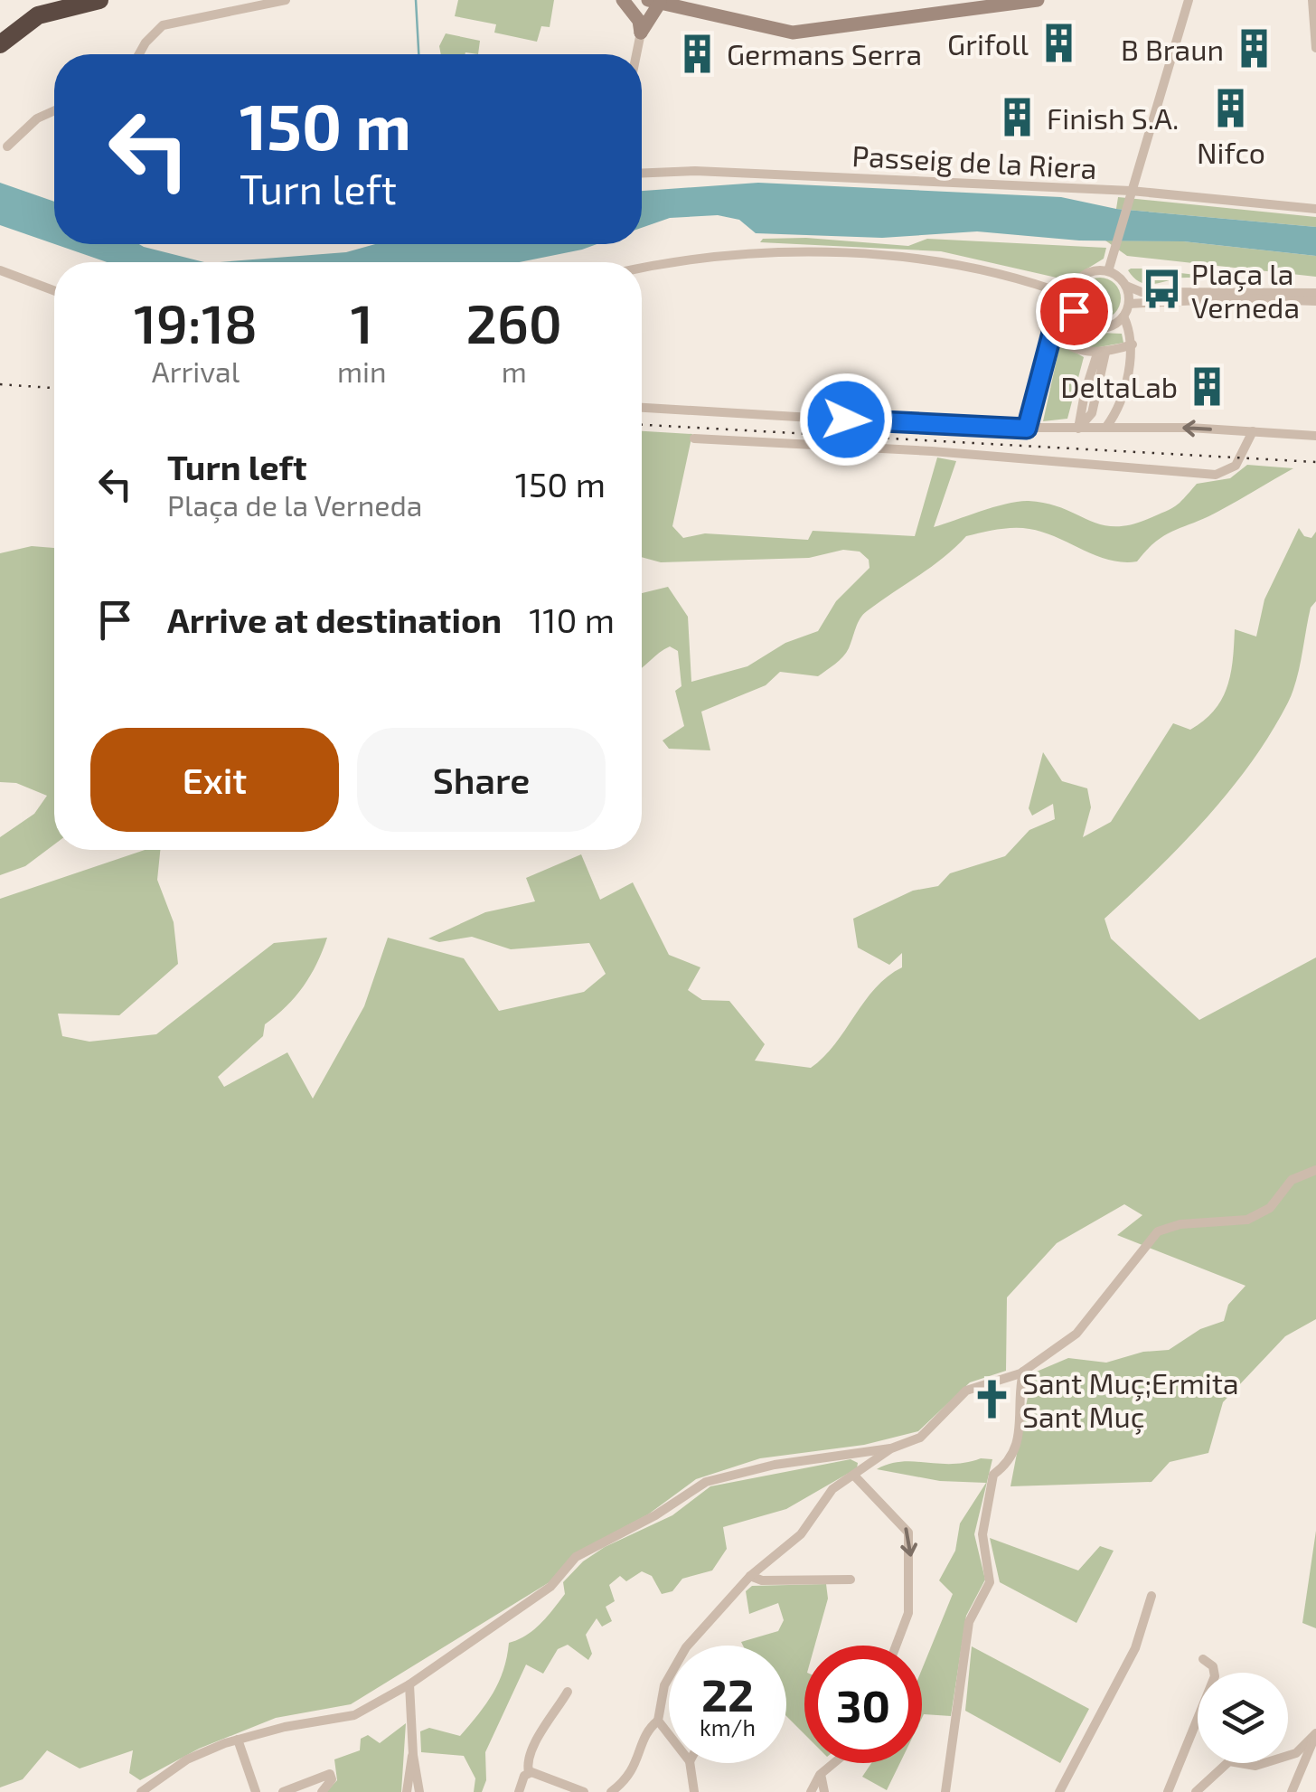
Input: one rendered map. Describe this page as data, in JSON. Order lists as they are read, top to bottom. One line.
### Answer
{"streets":{"street":["Passeig de la Riera"]},"places":{"building":["Grifoll","B Braun","Germans Serra","Nifco","Finish S.A.","DeltaLab"],"bus stop":["Plaça la Verneda"],"church":["Sant Muç;Ermita Sant Muç"]},"page":{"turn":["150 m","Turn left"],"eta":["19:18","Arrival","1","min","260","m"],"list":[{"name":"Turn left","note":"Plaça de la Verneda","value":"150 m"},{"name":"Arrive at destination","value":"110 m"}],"buttons":["Exit","Share"],"speed":"22 km/h","limit":"30"}}
